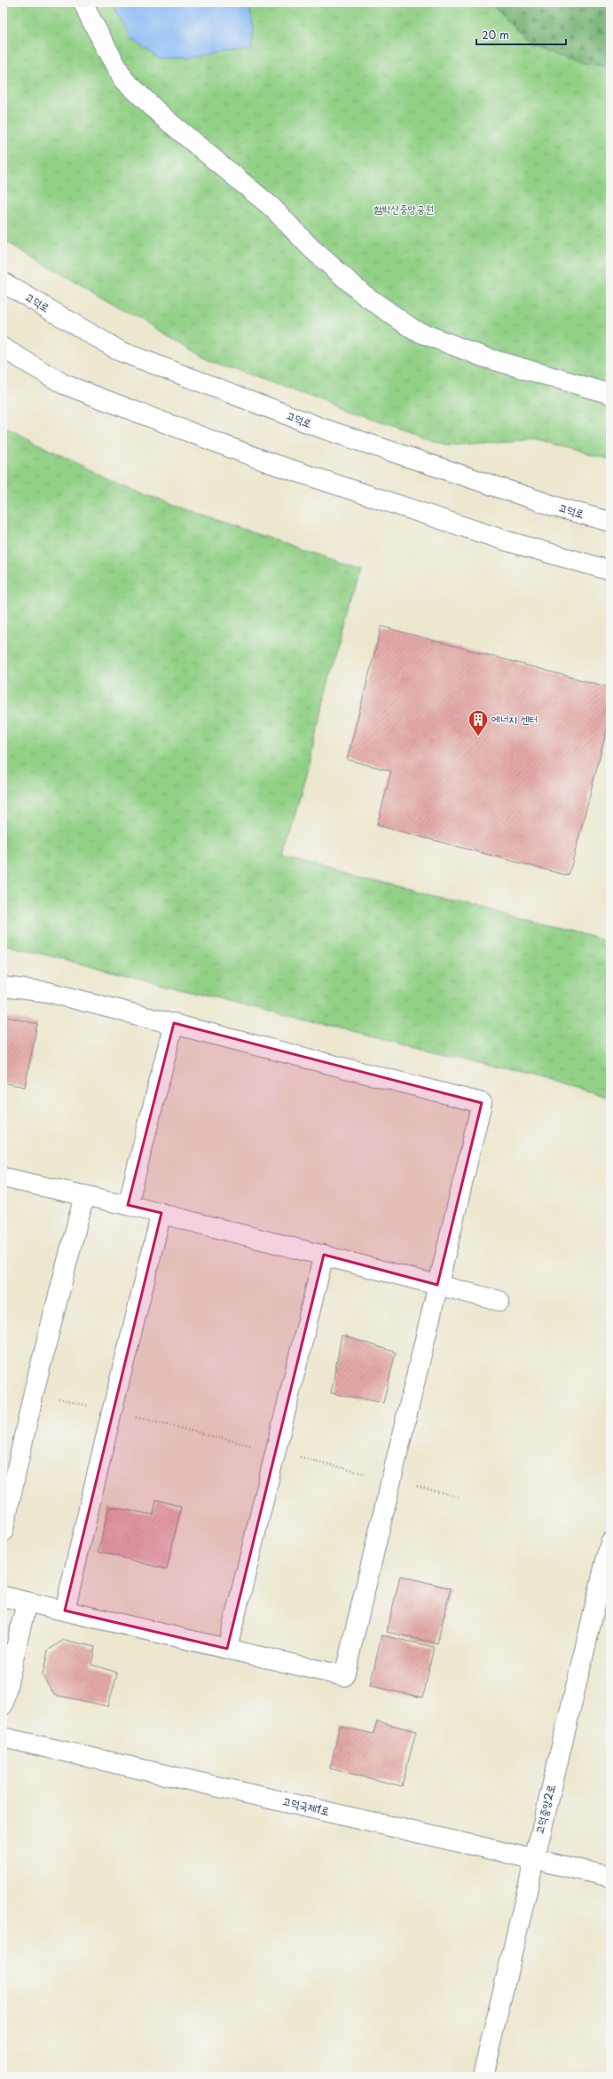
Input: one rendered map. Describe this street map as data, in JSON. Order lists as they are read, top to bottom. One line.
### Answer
{"streets":{"street":["고덕로","고덕국제1로","고덕중앙2로"]},"crossings":[["고덕국제1로","고덕중앙2로"]],"parks":["함박산중앙공원"],"places":{"building":["에너지 센터"]},"scale_bar":"20 m"}
